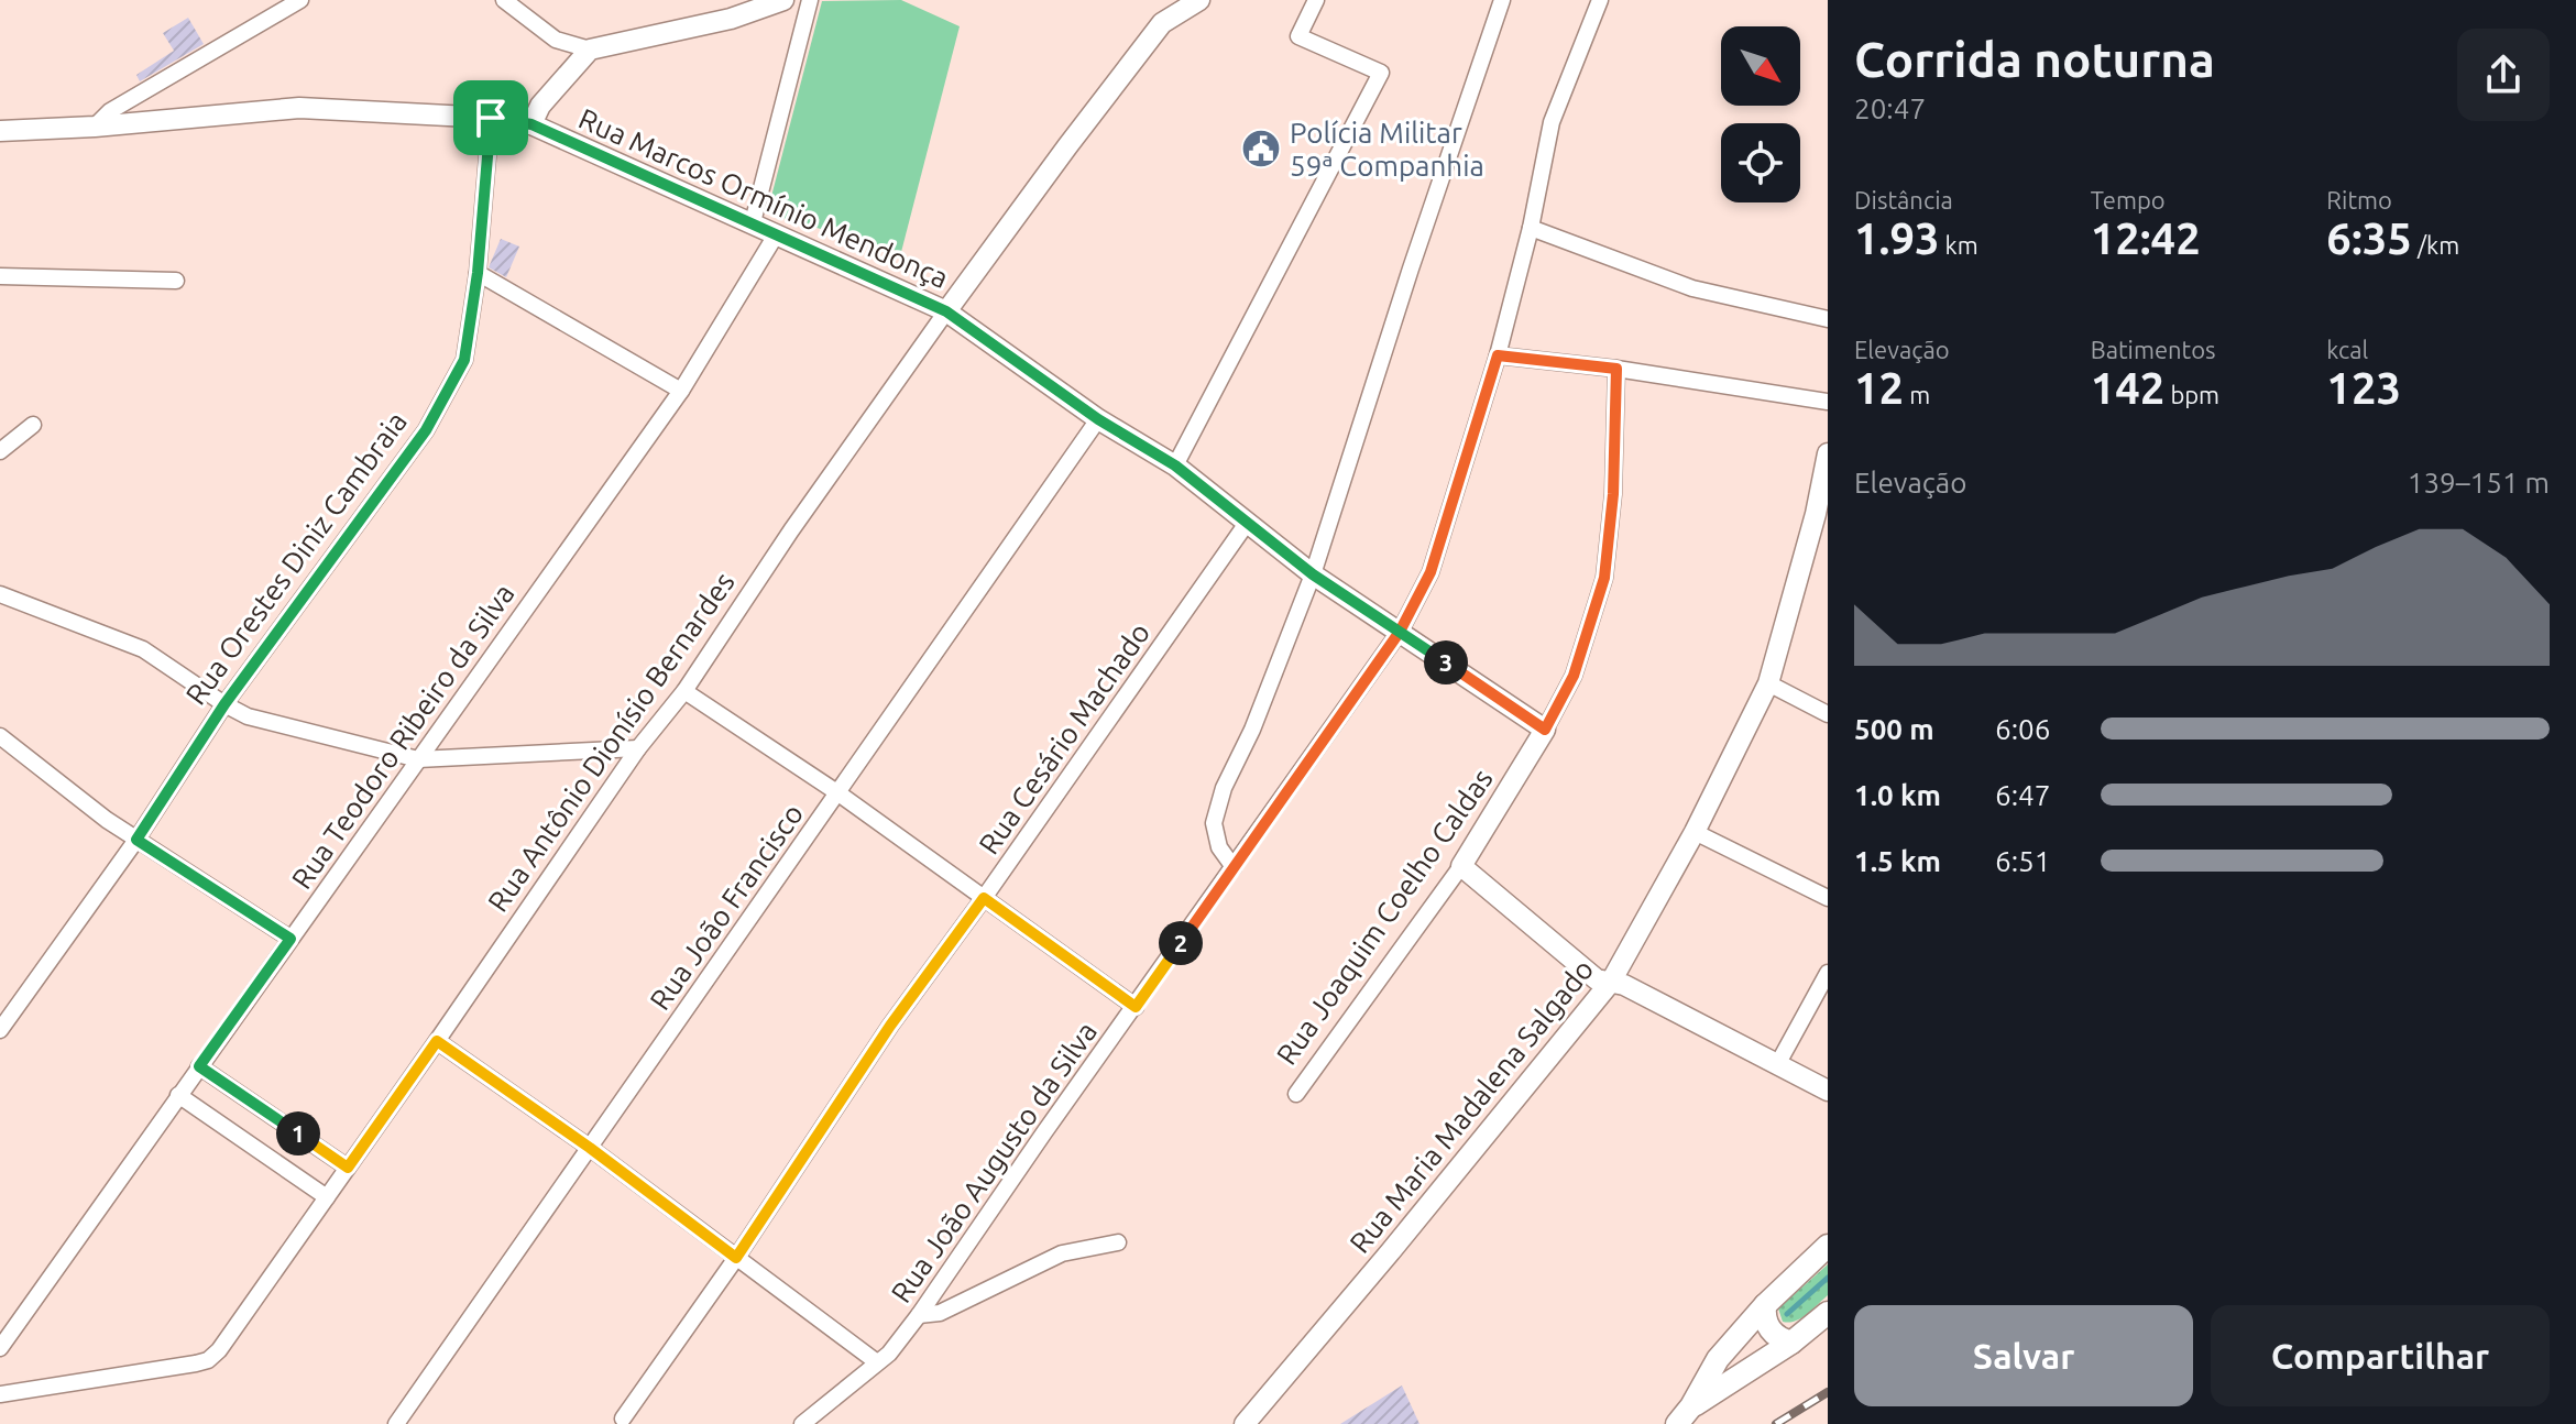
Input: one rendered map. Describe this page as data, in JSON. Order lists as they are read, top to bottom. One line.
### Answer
{"streets":{"street":["Rua Marcos Ormínio Mendonça","Rua Orestes Diniz Cambraia","Rua Teodoro Ribeiro da Silva","Rua Cesário Machado","Rua Antônio Dionísio Bernardes","Rua João Francisco","Rua Joaquim Coelho Caldas","Rua Maria Madalena Salgado","Rua João Augusto da Silva"]},"crossings":[["Rua Marcos Ormínio Mendonça","Rua Orestes Diniz Cambraia"],["Rua Marcos Ormínio Mendonça","Rua Teodoro Ribeiro da Silva"],["Rua Marcos Ormínio Mendonça","Rua Cesário Machado"],["Rua Marcos Ormínio Mendonça","Rua Antônio Dionísio Bernardes"],["Rua Marcos Ormínio Mendonça","Rua João Francisco"],["Rua Marcos Ormínio Mendonça","Rua Joaquim Coelho Caldas"],["Rua Marcos Ormínio Mendonça","Rua João Augusto da Silva"]],"places":{"public building":["Polícia Militar 59ª Companhia"]},"north":"bottom right","page":{"heading":["Corrida noturna","20:47"],"stats":[["Distância","1.93 km"],["Tempo","12:42"],["Ritmo","6:35 /km"],["Elevação","12 m"],["Batimentos","142 bpm"],["kcal","123"]],"chart":["Elevação","139–151 m"],"pins":["3","2","1"],"list":[{"name":"500 m","note":"6:06"},{"name":"1.0 km","note":"6:47"},{"name":"1.5 km","note":"6:51"}],"buttons":["Salvar","Compartilhar"]}}
